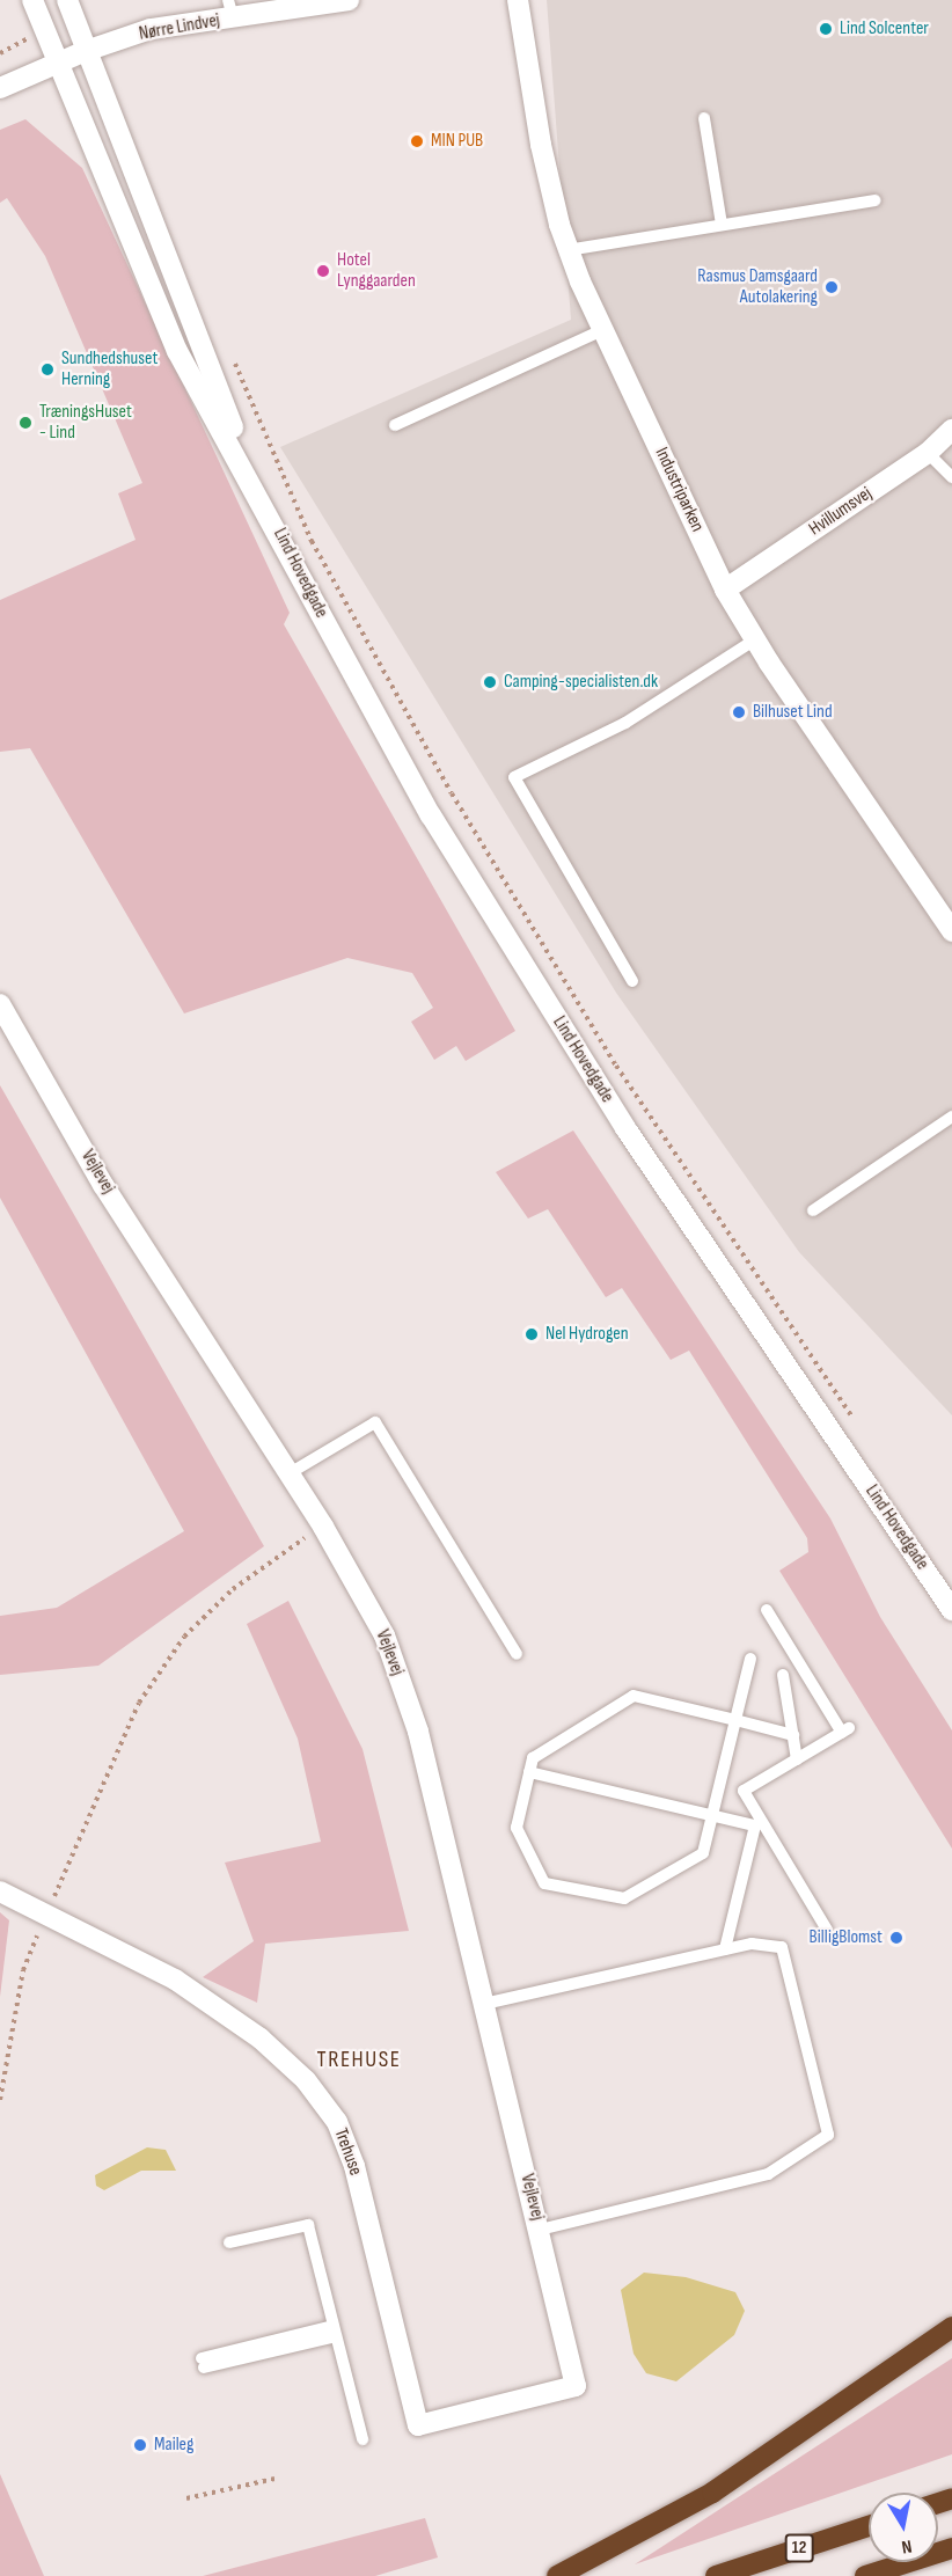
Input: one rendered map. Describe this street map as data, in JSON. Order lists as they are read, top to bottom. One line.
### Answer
{"streets":{"highway":["12"],"street":["Nørre Lindvej","Industriparken","Hvillumsvej","Lind Hovedgade","Vejlevej","Trehuse"]},"crossings":[["Nørre Lindvej","Lind Hovedgade"],["Industriparken","Hvillumsvej"],["Vejlevej","Trehuse"]],"districts":["TREHUSE"],"places":["Lind Solcenter","MIN PUB","Hotel Lynggaarden","Rasmus Damsgaard Autolakering","Sundhedshuset Herning","TræningsHuset - Lind","Camping-specialisten.dk","Bilhuset Lind","Nel Hydrogen","BilligBlomst","Maileg"],"north":"bottom"}
